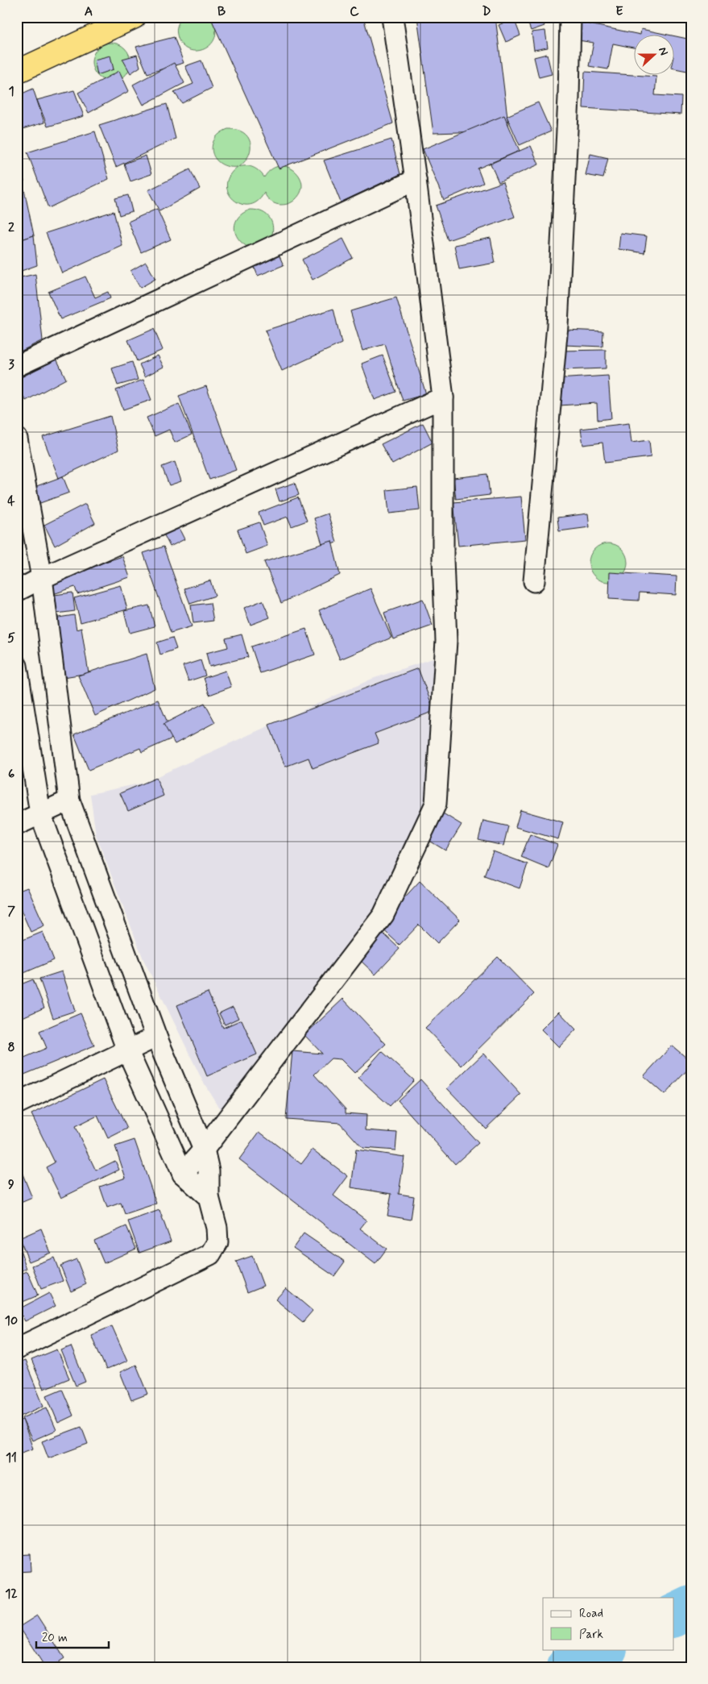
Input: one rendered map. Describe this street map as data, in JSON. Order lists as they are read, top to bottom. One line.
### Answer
{"legend":["Road","Park"],"scale_bar":"20 m","north":"right","grid":{"columns":["A","B","C","D","E"],"rows":["1","2","3","4","5","6","7","8","9","10","11","12"]}}
